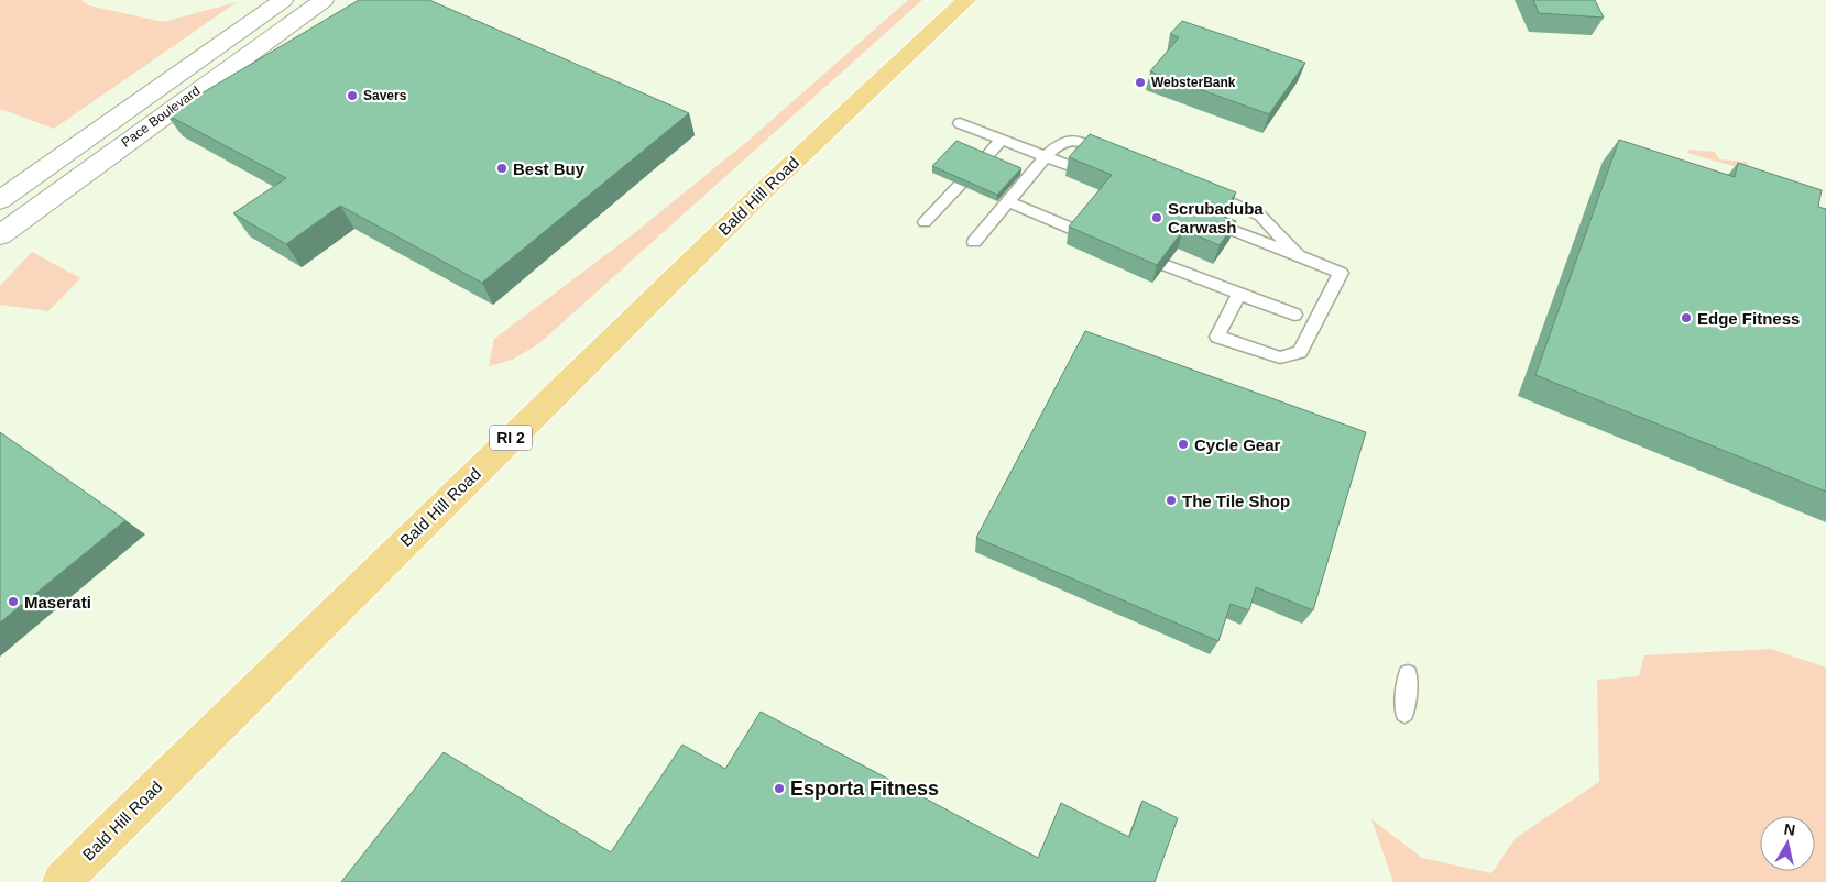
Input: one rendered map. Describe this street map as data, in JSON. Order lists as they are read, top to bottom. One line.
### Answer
{"streets":{"main road":["Bald Hill Road","RI 2"],"street":["Pace Boulevard"]},"places":["WebsterBank","Savers","Best Buy","Scrubaduba Carwash","Edge Fitness","Cycle Gear","The Tile Shop","Maserati","Esporta Fitness"],"north":"top"}
